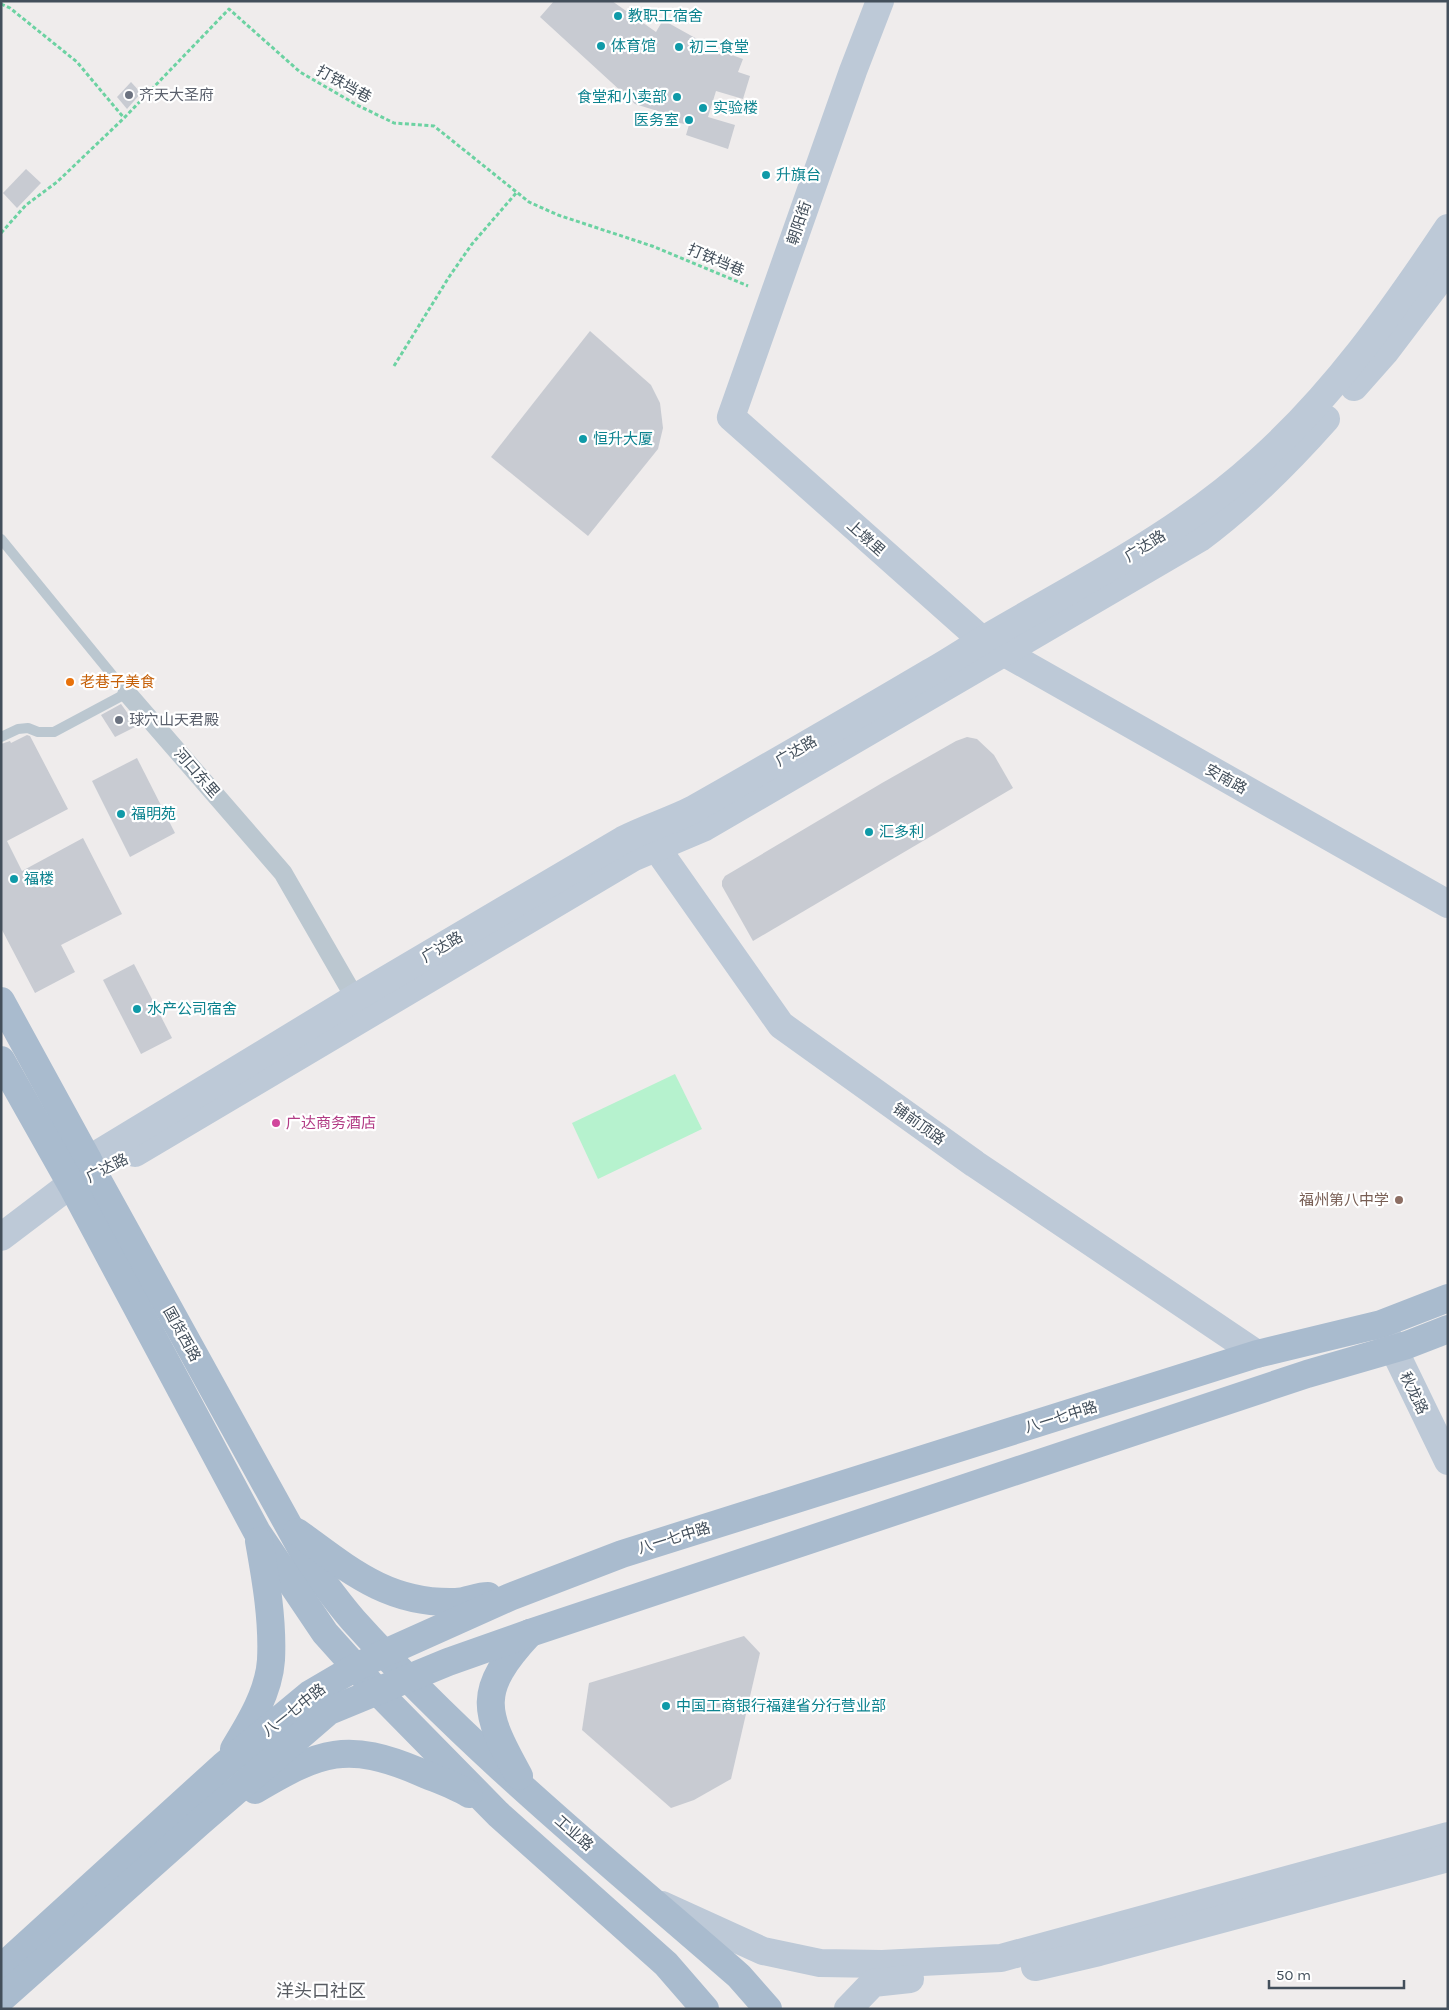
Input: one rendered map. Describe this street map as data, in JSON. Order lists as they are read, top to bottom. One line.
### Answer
{"streets":{"main road":["国货西路","八一七中路","工业路"],"street":["朝阳街","上墩里","广达路","河口东里","安南路","铺前顶路","秋龙路"],"path":["打铁垱巷"]},"crossings":[["朝阳街","上墩里"],["上墩里","广达路"],["上墩里","安南路"],["广达路","河口东里"],["广达路","安南路"],["广达路","铺前顶路"],["广达路","国货西路"],["铺前顶路","八一七中路"],["国货西路","八一七中路"],["国货西路","工业路"],["秋龙路","八一七中路"],["八一七中路","工业路"]],"districts":["洋头口社区"],"places":["教职工宿舍","体育馆","初三食堂","齐天大圣府","食堂和小卖部","实验楼","医务室","升旗台","恒升大厦","老巷子美食","球穴山天君殿","福明苑","汇多利","福楼","水产公司宿舍","广达商务酒店","福州第八中学","中国工商银行福建省分行营业部"],"scale_bar":"50 m"}
